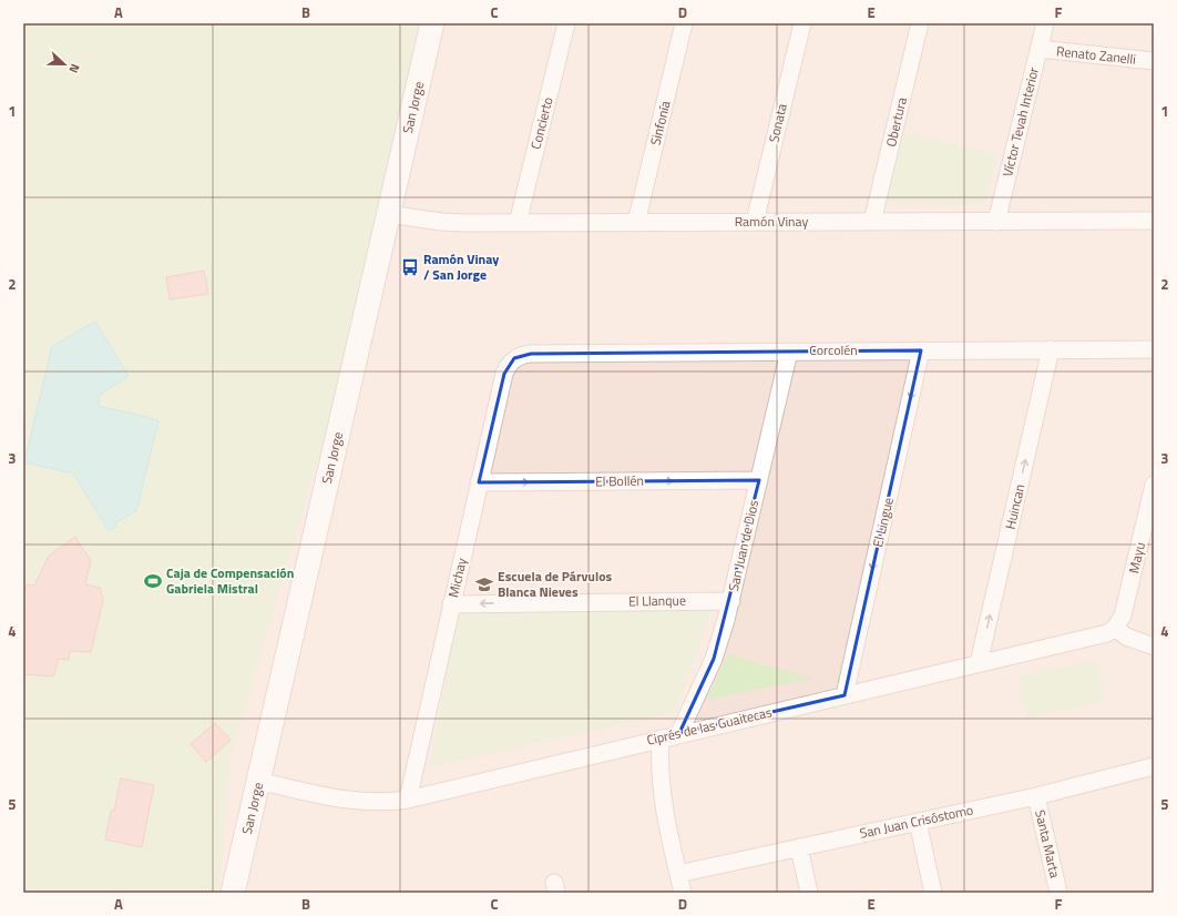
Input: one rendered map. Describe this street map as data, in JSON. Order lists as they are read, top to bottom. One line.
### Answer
{"streets":{"street":["Renato Zanelli","San Jorge","Obertura","Víctor Tevah Interior","Concierto","Sinfonía","Sonata","Ramón Vinay","Corcolén","El Bollén","Huincan","El Lingue","San Juan de Dios","Mayu","Michay","El Llanque","Ciprés de las Guaitecas","San Juan Crisóstomo","Santa Marta"]},"crossings":[["Renato Zanelli","Víctor Tevah Interior"],["San Jorge","Ramón Vinay"],["San Jorge","Ciprés de las Guaitecas"],["Obertura","Ramón Vinay"],["Víctor Tevah Interior","Ramón Vinay"],["Concierto","Ramón Vinay"],["Sinfonía","Ramón Vinay"],["Sonata","Ramón Vinay"],["Corcolén","Huincan"],["Corcolén","El Lingue"],["Corcolén","San Juan de Dios"],["Corcolén","Michay"],["El Bollén","San Juan de Dios"],["El Bollén","Michay"],["Huincan","Ciprés de las Guaitecas"],["El Lingue","Ciprés de las Guaitecas"],["San Juan de Dios","El Llanque"],["San Juan de Dios","Ciprés de las Guaitecas"],["Mayu","Ciprés de las Guaitecas"],["Michay","El Llanque"],["Michay","Ciprés de las Guaitecas"],["San Juan Crisóstomo","Santa Marta"]],"one_way":["El Bollén","Huincan","El Lingue","El Llanque"],"places":{"bus stop":["Ramón Vinay / San Jorge"],"sports":["Caja de Compensación Gabriela Mistral"],"school or university":["Escuela de Párvulos Blanca Nieves"]},"north":"right","grid":{"columns":["A","B","C","D","E","F"],"rows":["1","2","3","4","5"]}}
